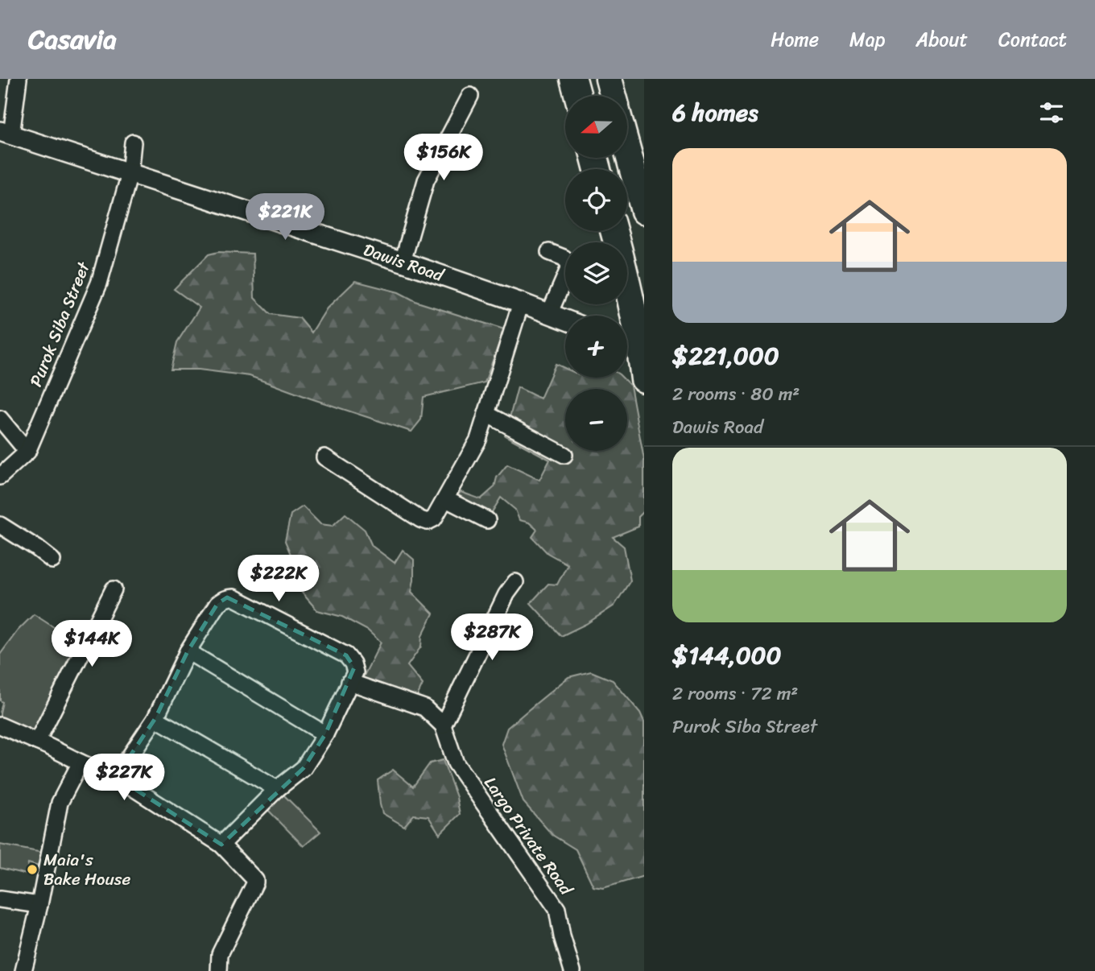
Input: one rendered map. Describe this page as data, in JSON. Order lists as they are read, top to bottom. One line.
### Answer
{"streets":{"street":["Dawis Road","Purok Siba Street","Largo Private Road"]},"crossings":[["Dawis Road","Purok Siba Street"]],"places":["Maia's Bake House"],"north":"left","page":{"header":"Casavia","nav":["Home","Map","About","Contact"],"heading":"6 homes","map_buttons":["+","−"],"price":["$156K","$221K","$222K","$287K","$144K","$227K"],"list":[{"name":"$221,000","note":"2 rooms · 80 m² · Dawis Road"},{"name":"$144,000","note":"2 rooms · 72 m² · Purok Siba Street"}]}}
